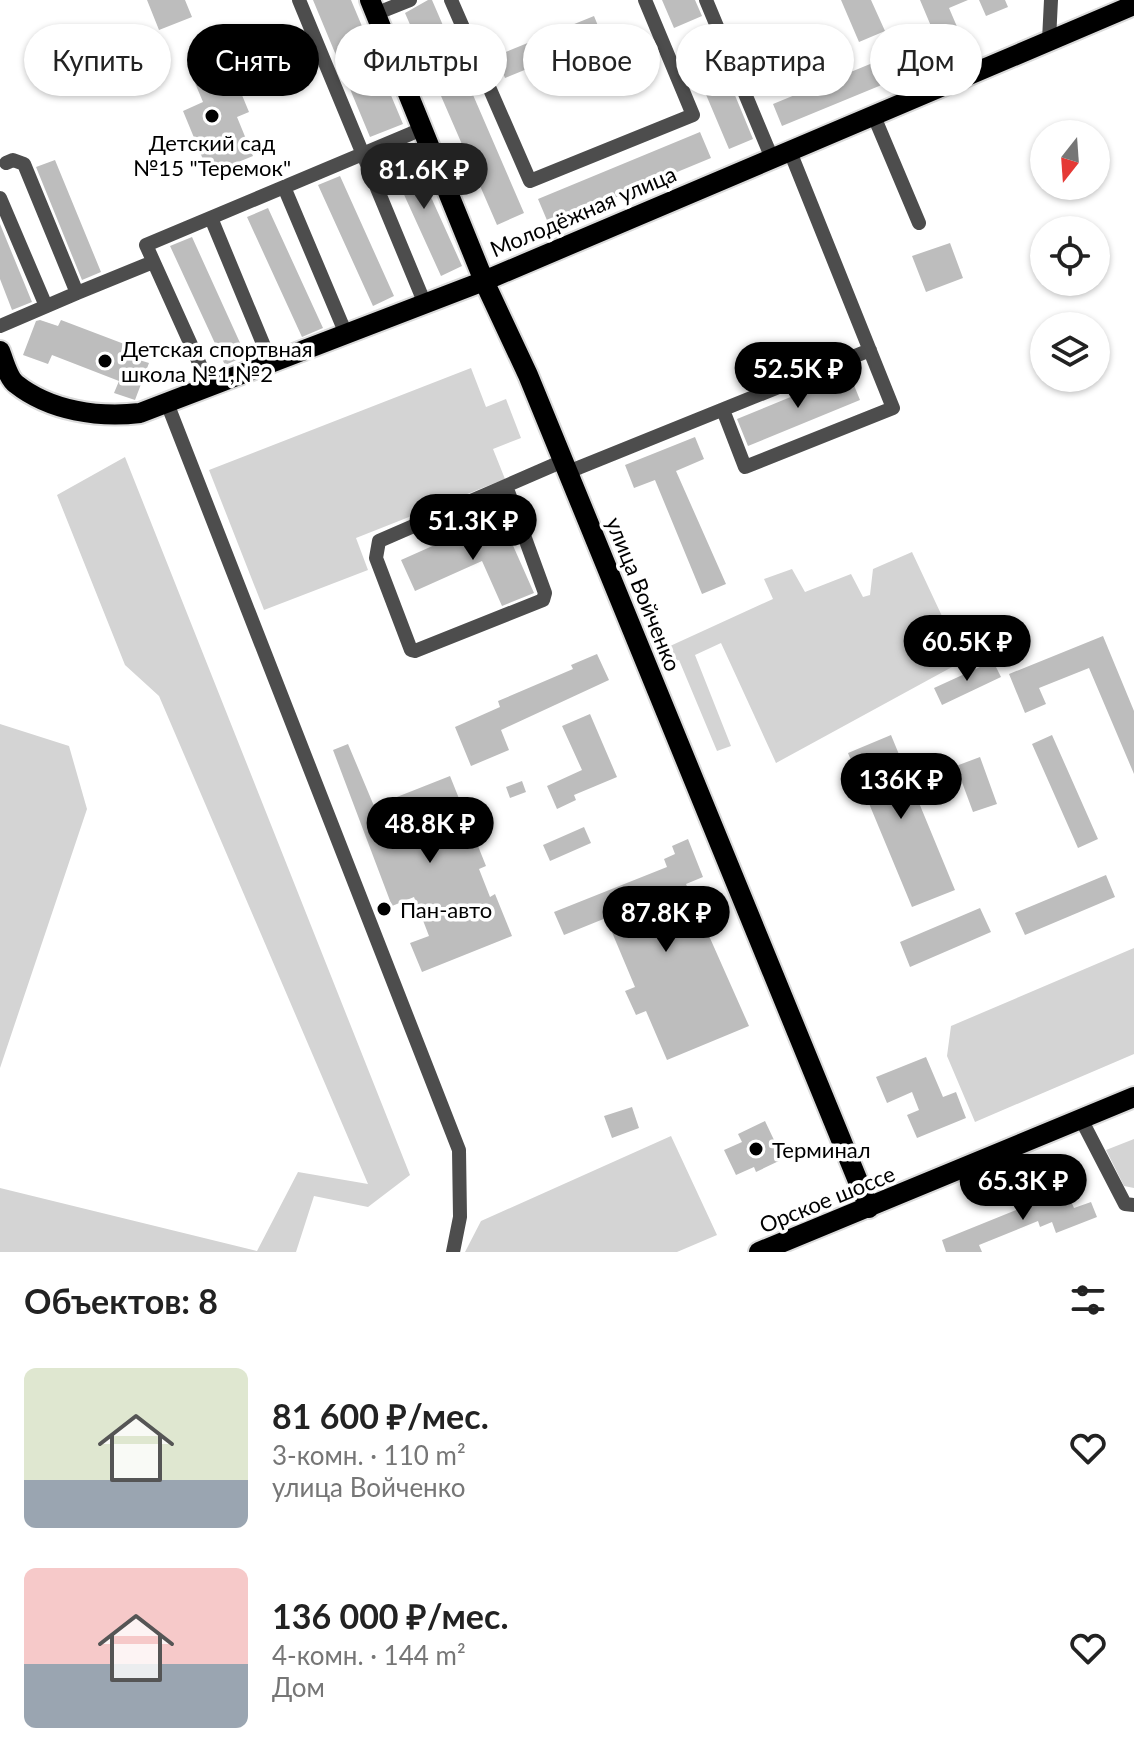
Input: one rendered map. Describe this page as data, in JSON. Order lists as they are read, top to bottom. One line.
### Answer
{"streets":{"main road":["Молодёжная улица","улица Войченко","Орское шоссе"]},"crossings":[["Молодёжная улица","улица Войченко"],["улица Войченко","Орское шоссе"]],"places":["Детский сад №15 \"Теремок\"","Детская спортвная школа №1,№2","Пан-авто","Терминал"],"north":"bottom","page":{"chip":["Купить","Снять","Фильтры","Новое","Квартира","Дом"],"price":["81.6K ₽","52.5K ₽","51.3K ₽","60.5K ₽","136K ₽","48.8K ₽","87.8K ₽","65.3K ₽"],"heading":"Объектов: 8","list":[{"name":"81 600 ₽/мес.","note":"3-комн. · 110 m² · улица Войченко"},{"name":"136 000 ₽/мес.","note":"4-комн. · 144 m² · Дом"}]}}
